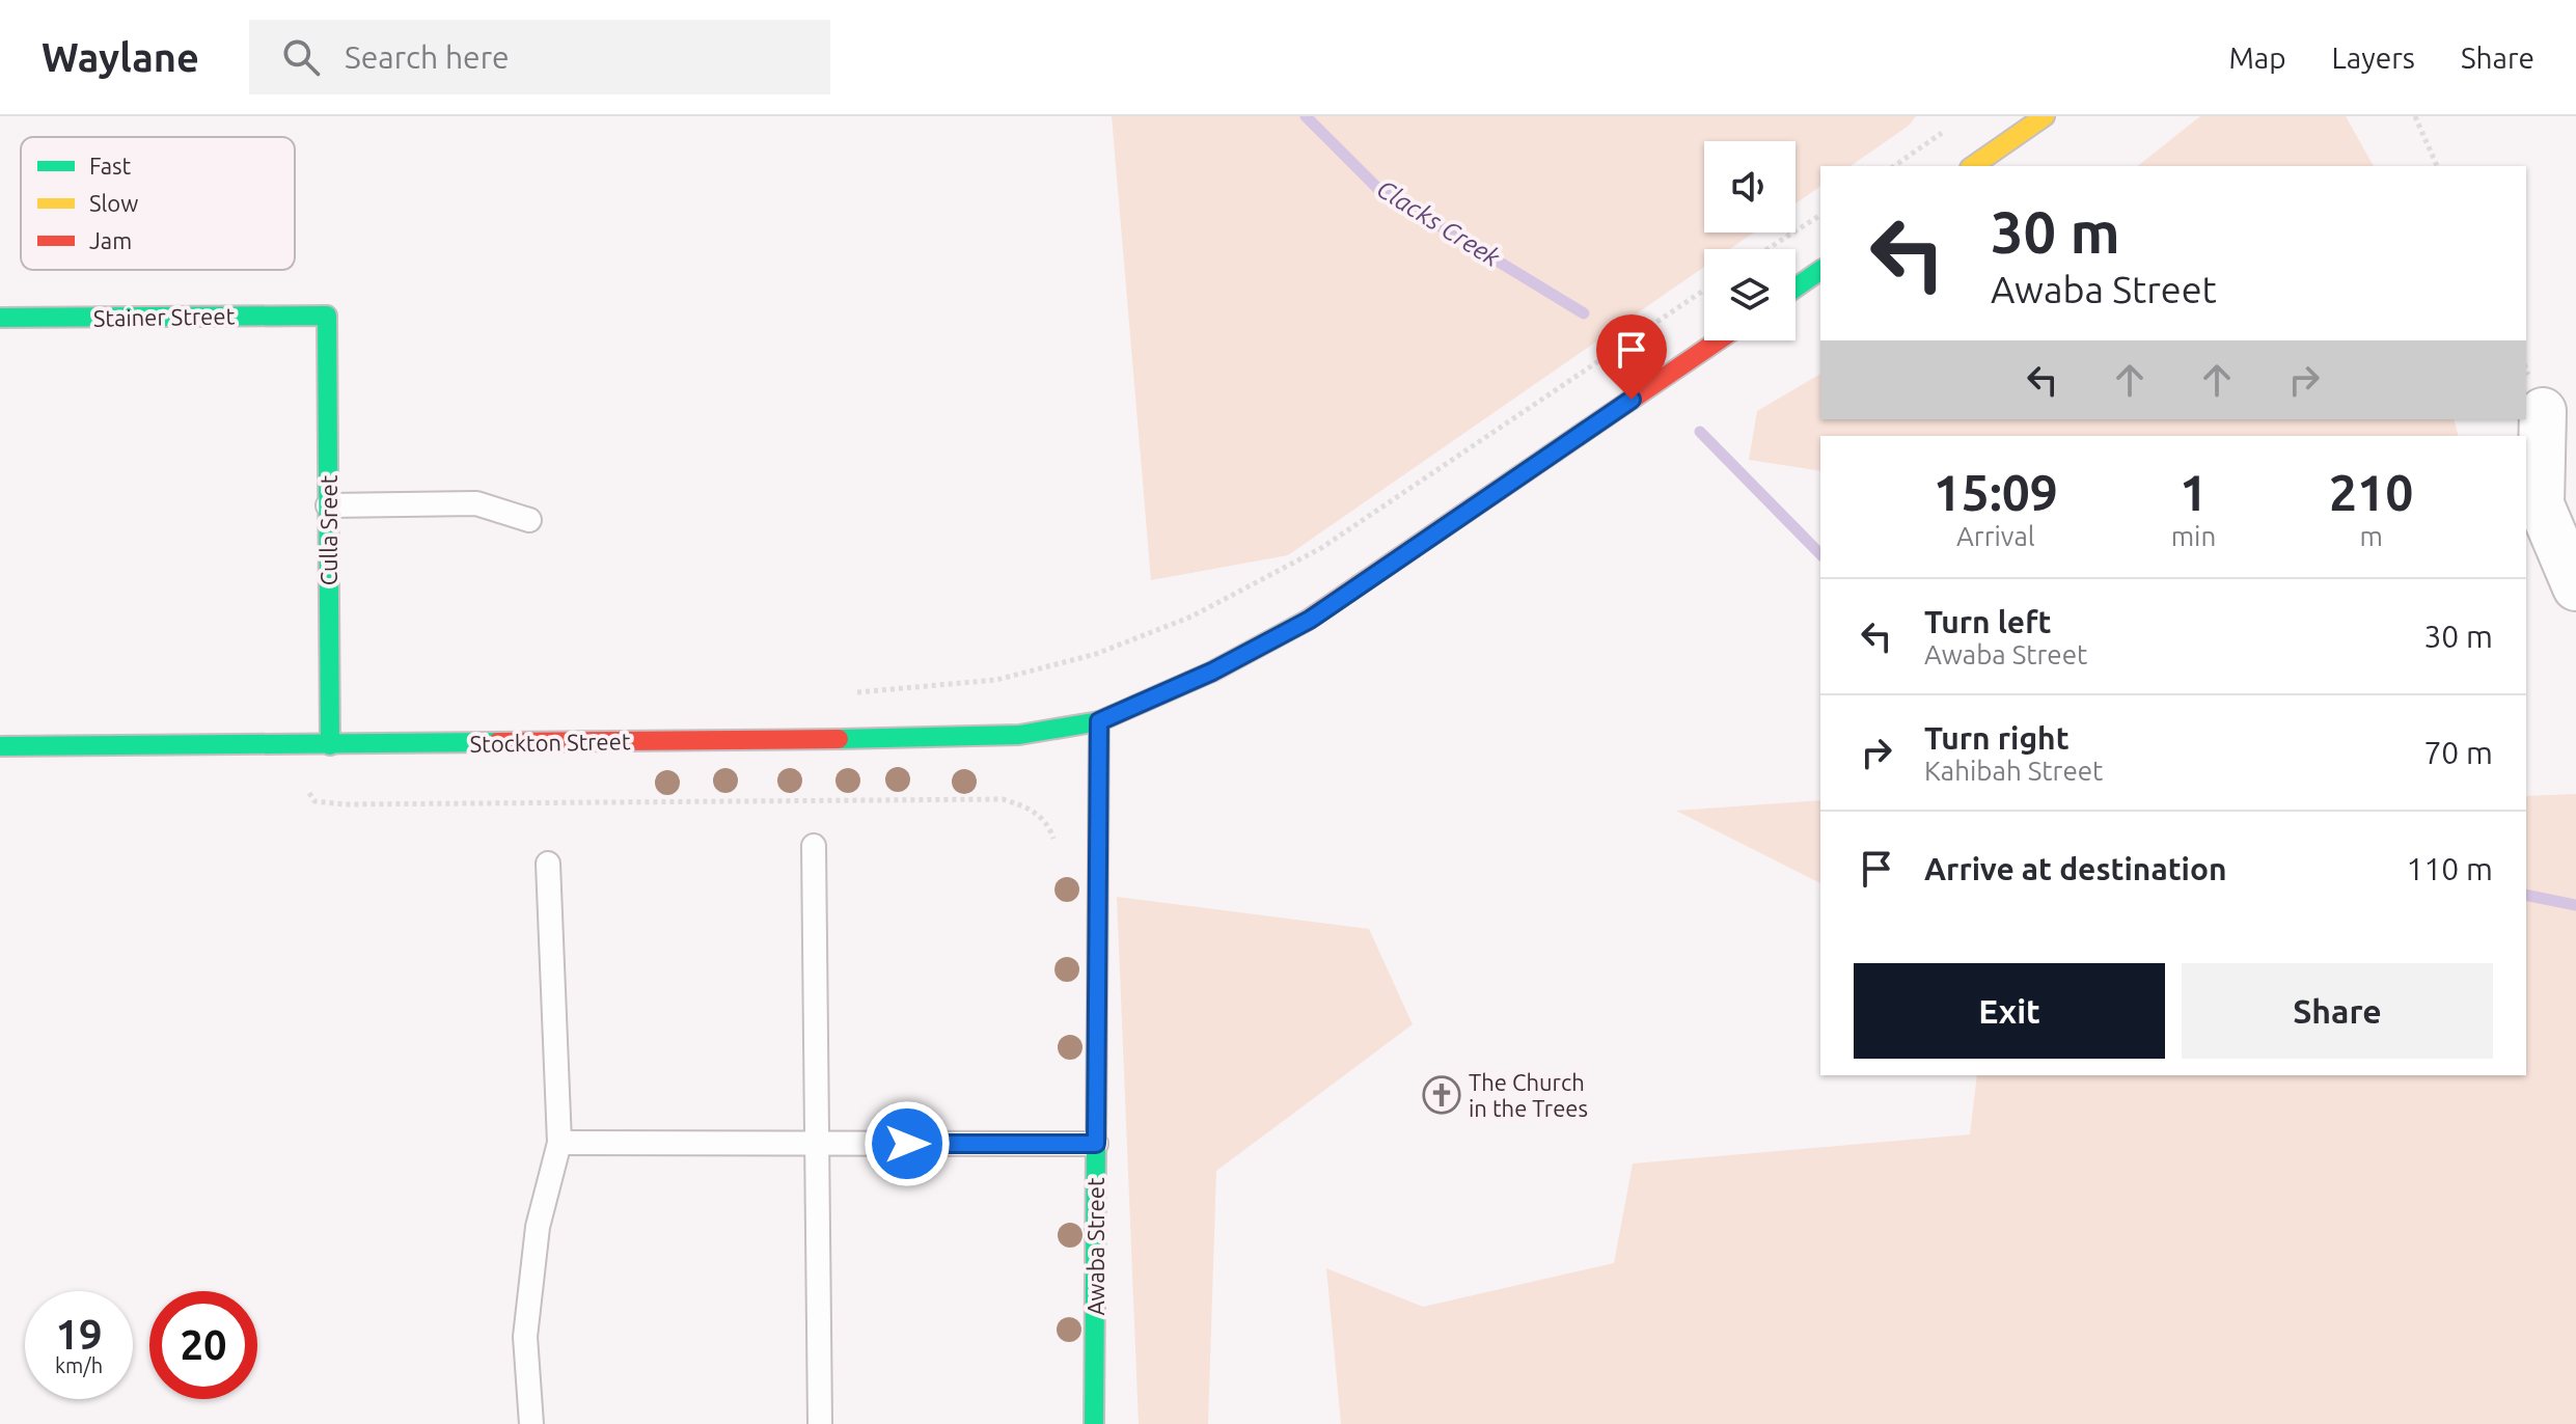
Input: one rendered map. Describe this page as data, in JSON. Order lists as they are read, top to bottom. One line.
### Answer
{"streets":{"street":["Stainer Street","Culla Sreet","Stockton Street","Awaba Street"]},"crossings":[["Stainer Street","Culla Sreet"],["Culla Sreet","Stockton Street"],["Stockton Street","Awaba Street"]],"water":["Clacks Creek"],"places":{"church":["The Church in the Trees"]},"legend":["Fast","Slow","Jam"],"page":{"header":"Waylane","search":"Search here","nav":["Map","Layers","Share"],"turn":["30 m","Awaba Street"],"eta":["15:09","Arrival","1","min","210","m"],"list":[{"name":"Turn left","note":"Awaba Street","value":"30 m"},{"name":"Turn right","note":"Kahibah Street","value":"70 m"},{"name":"Arrive at destination","value":"110 m"}],"buttons":["Exit","Share"],"speed":"19 km/h","limit":"20"}}
